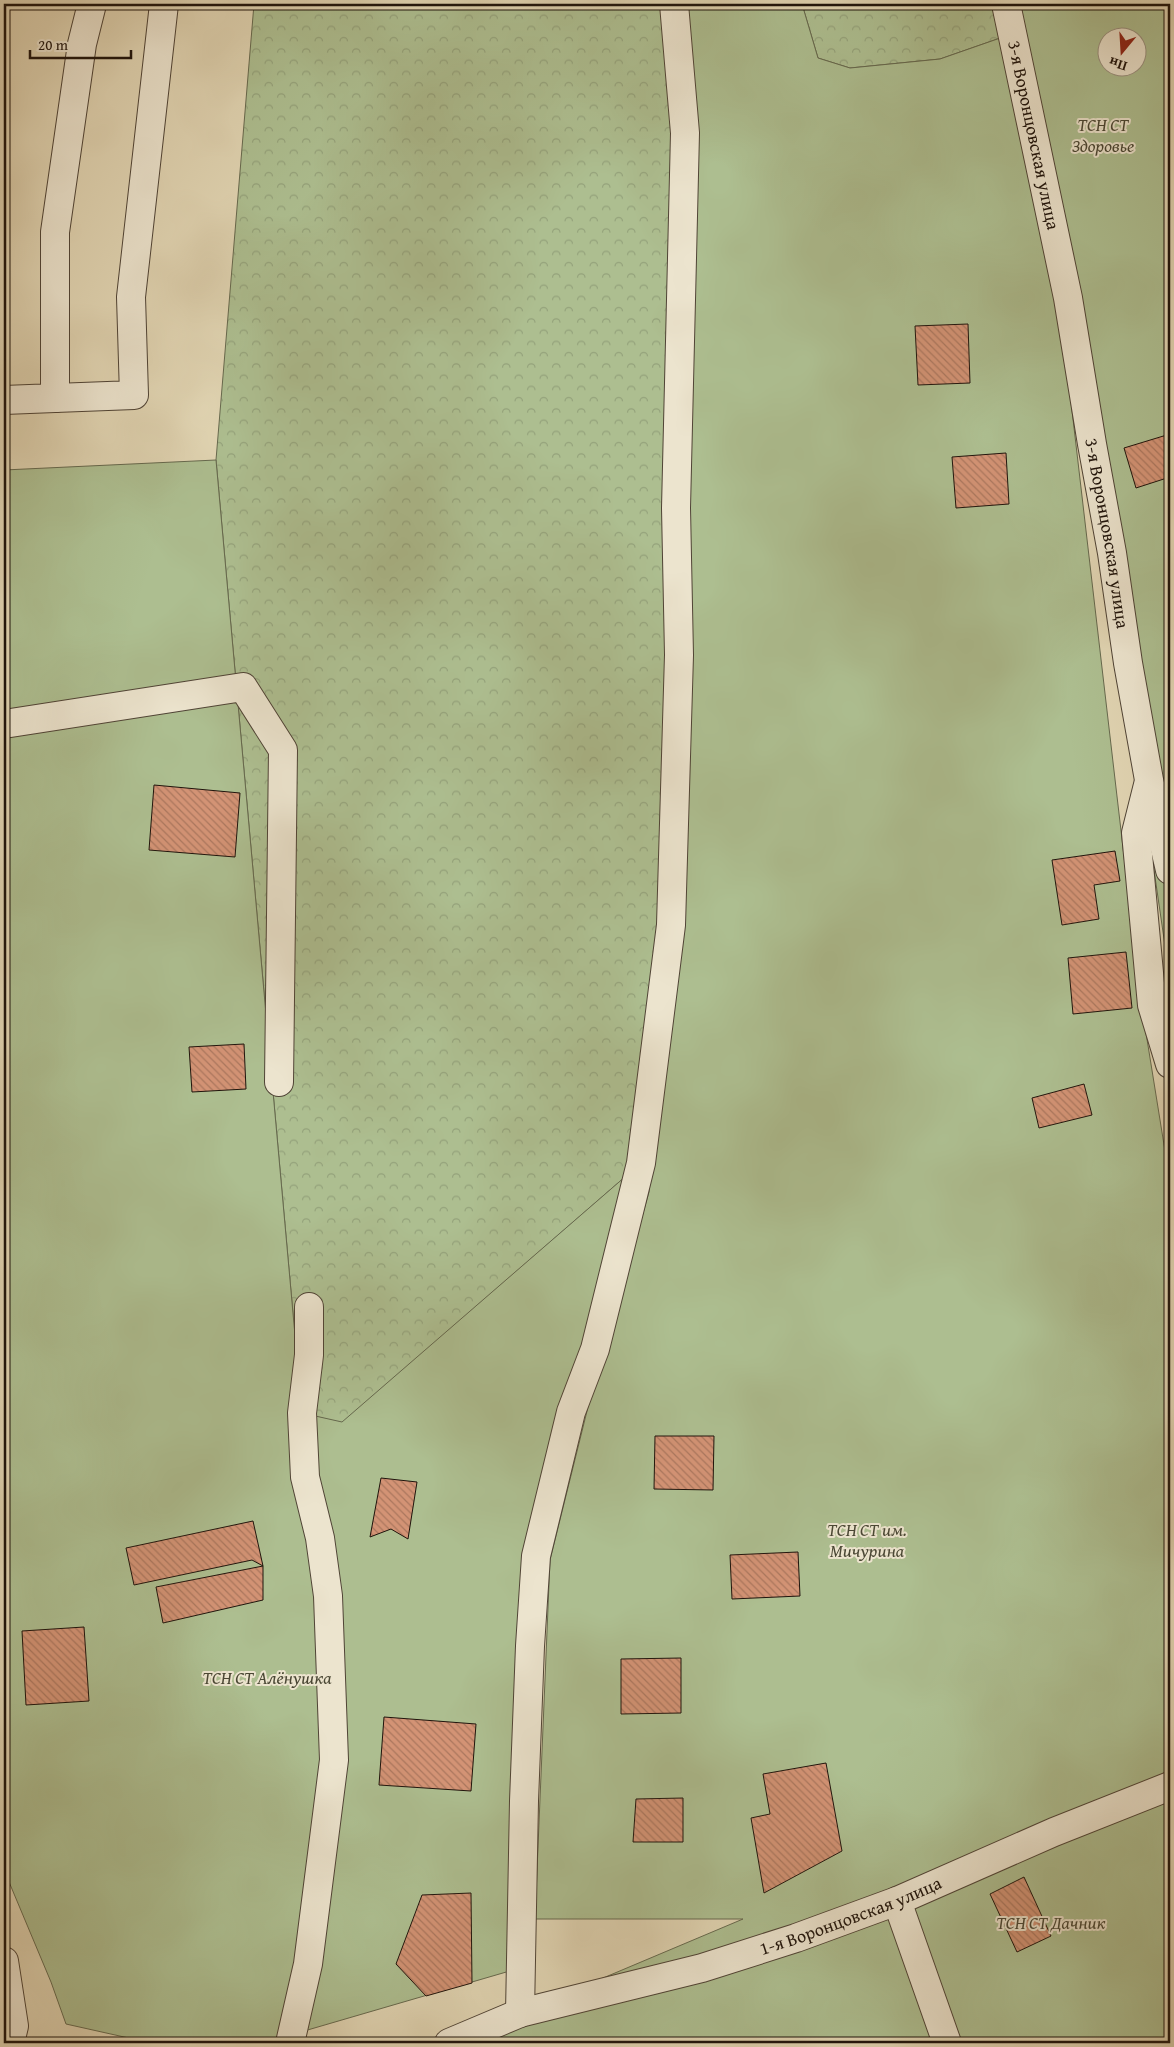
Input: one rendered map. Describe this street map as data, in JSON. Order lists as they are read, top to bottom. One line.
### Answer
{"streets":{"street":["3-я Воронцовская улица","1-я Воронцовская улица"]},"parks":["ТСН СТ Здоровье","ТСН СТ им. Мичурина","ТСН СТ Алёнушка","ТСН СТ Дачник"],"scale_bar":"20 m","north":"bottom"}
